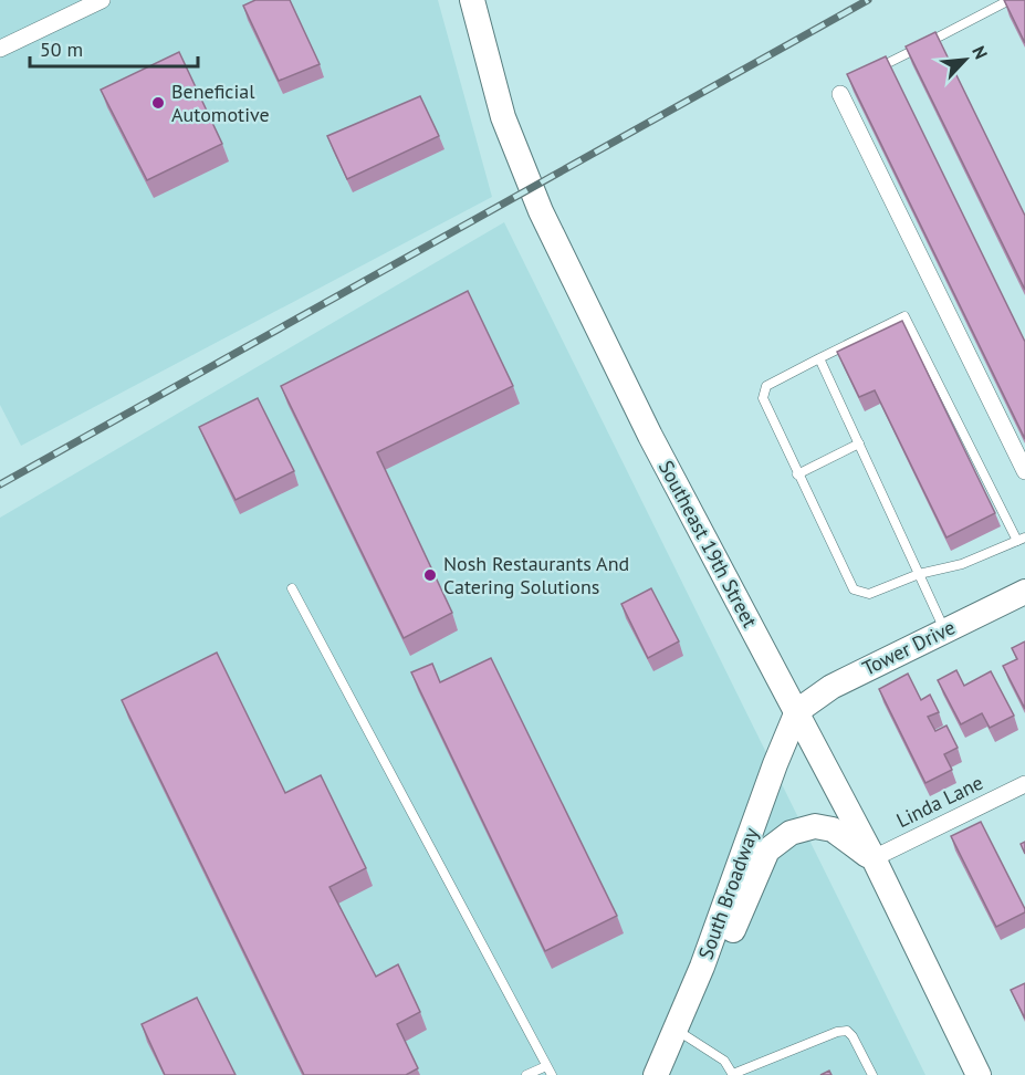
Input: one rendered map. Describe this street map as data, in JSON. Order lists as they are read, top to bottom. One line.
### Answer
{"streets":{"main road":["Southeast 19th Street","Tower Drive","South Broadway"],"street":["Linda Lane"]},"crossings":[["Southeast 19th Street","Tower Drive"],["Southeast 19th Street","Linda Lane"],["Southeast 19th Street","South Broadway"],["Tower Drive","South Broadway"]],"places":["Beneficial Automotive","Nosh Restaurants And Catering Solutions"],"scale_bar":"50 m","north":"top right"}
